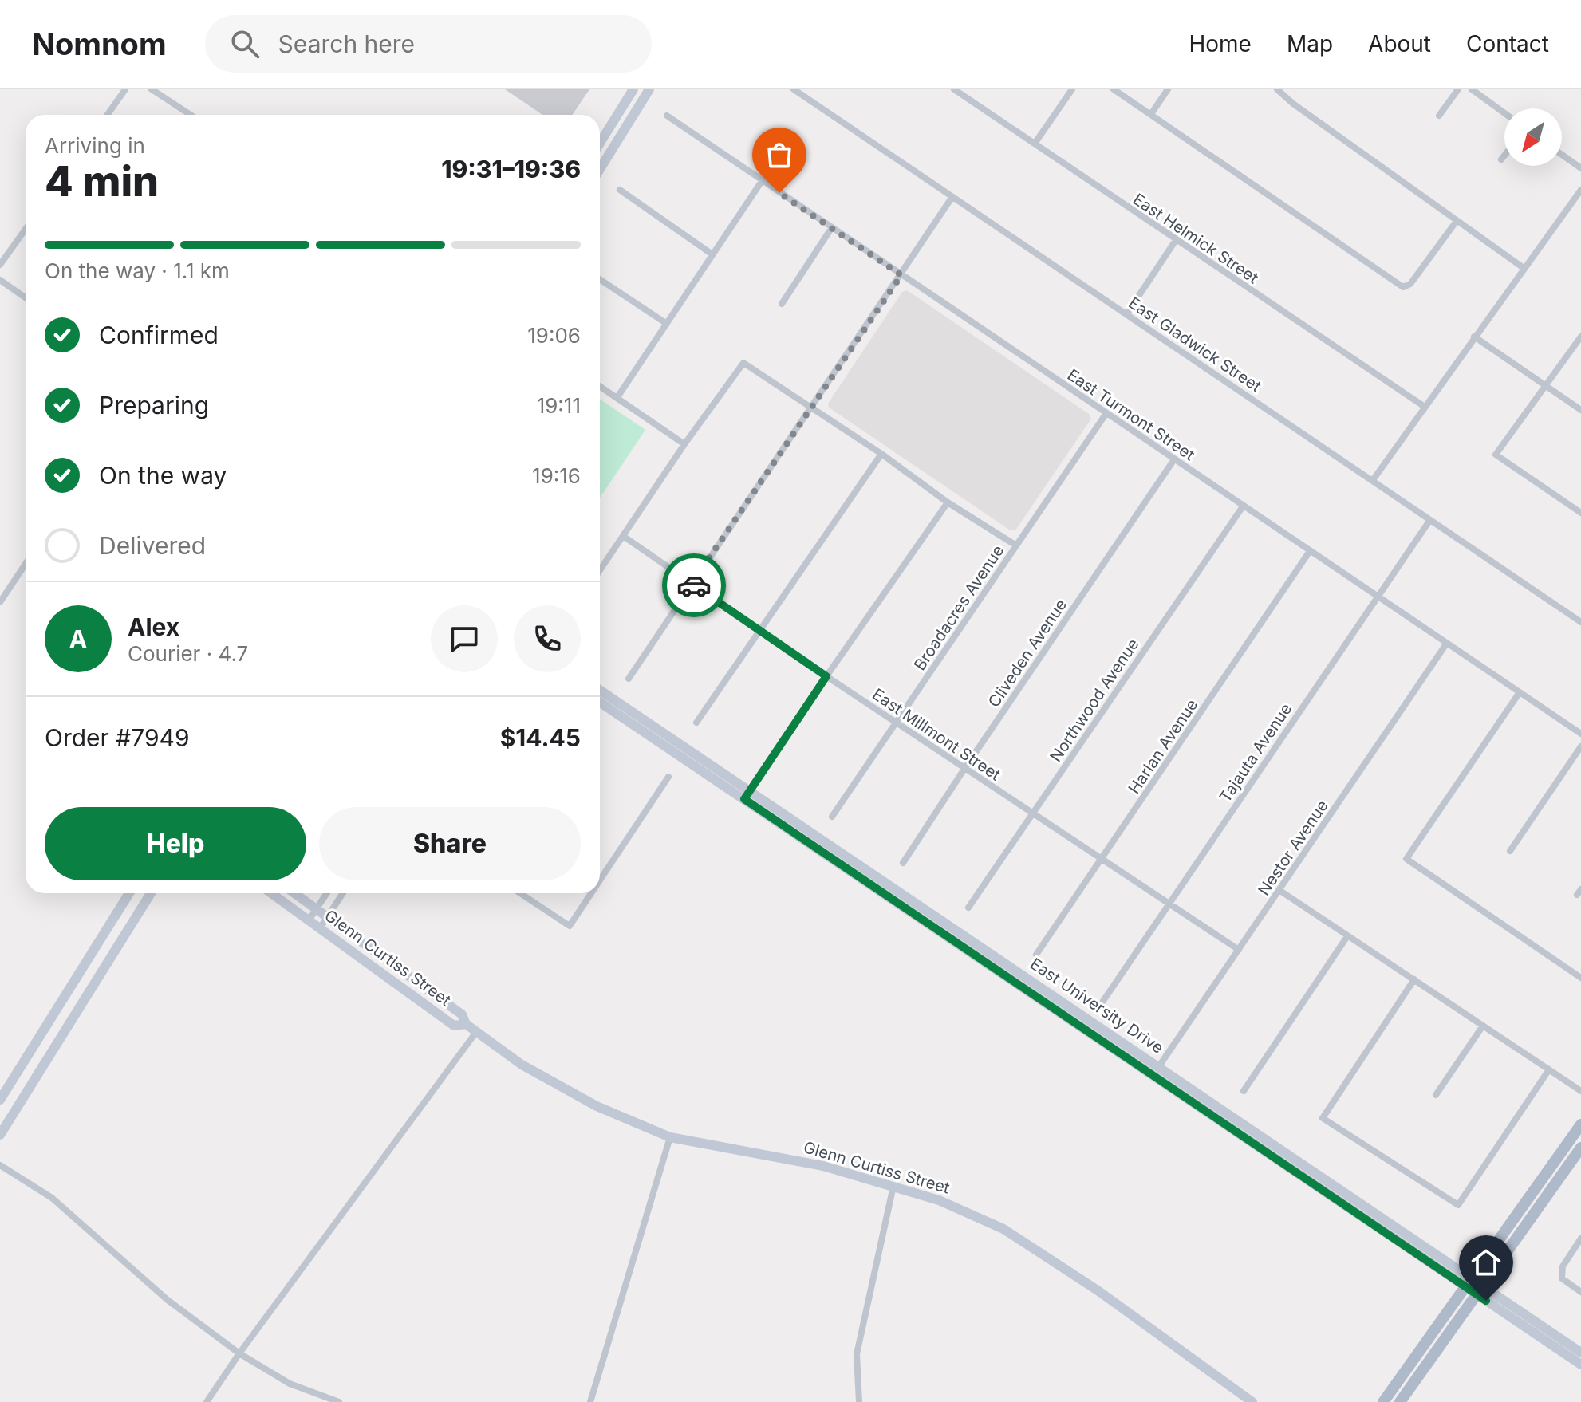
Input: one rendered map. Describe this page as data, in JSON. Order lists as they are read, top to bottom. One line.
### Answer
{"streets":{"street":["East Helmick Street","East Gladwick Street","East Turmont Street","Broadacres Avenue","Cliveden Avenue","Northwood Avenue","East Millmont Street","Harlan Avenue","Tajauta Avenue","Nestor Avenue","Glenn Curtiss Street","East University Drive"]},"crossings":[["East Gladwick Street","Tajauta Avenue"],["East Turmont Street","Broadacres Avenue"],["East Turmont Street","Cliveden Avenue"],["East Turmont Street","Northwood Avenue"],["East Turmont Street","Harlan Avenue"],["East Turmont Street","Tajauta Avenue"],["East Turmont Street","Nestor Avenue"],["Broadacres Avenue","East Millmont Street"],["Cliveden Avenue","East Millmont Street"],["Northwood Avenue","East Millmont Street"],["East Millmont Street","Harlan Avenue"],["East Millmont Street","Tajauta Avenue"],["East Millmont Street","Nestor Avenue"],["Nestor Avenue","East University Drive"]],"north":"bottom left","page":{"header":"Nomnom","search":"Search here","nav":["Home","Map","About","Contact"],"heading":["4 min","Arriving in","19:31–19:36"],"panel":["Alex","Courier · 4.7","Order #7949","$14.45"],"bar":"On the way · 1.1 km","list":[["Confirmed","19:06"],["Preparing","19:11"],["On the way","19:16"],"Delivered"],"round":"A","buttons":["Help","Share"]}}
